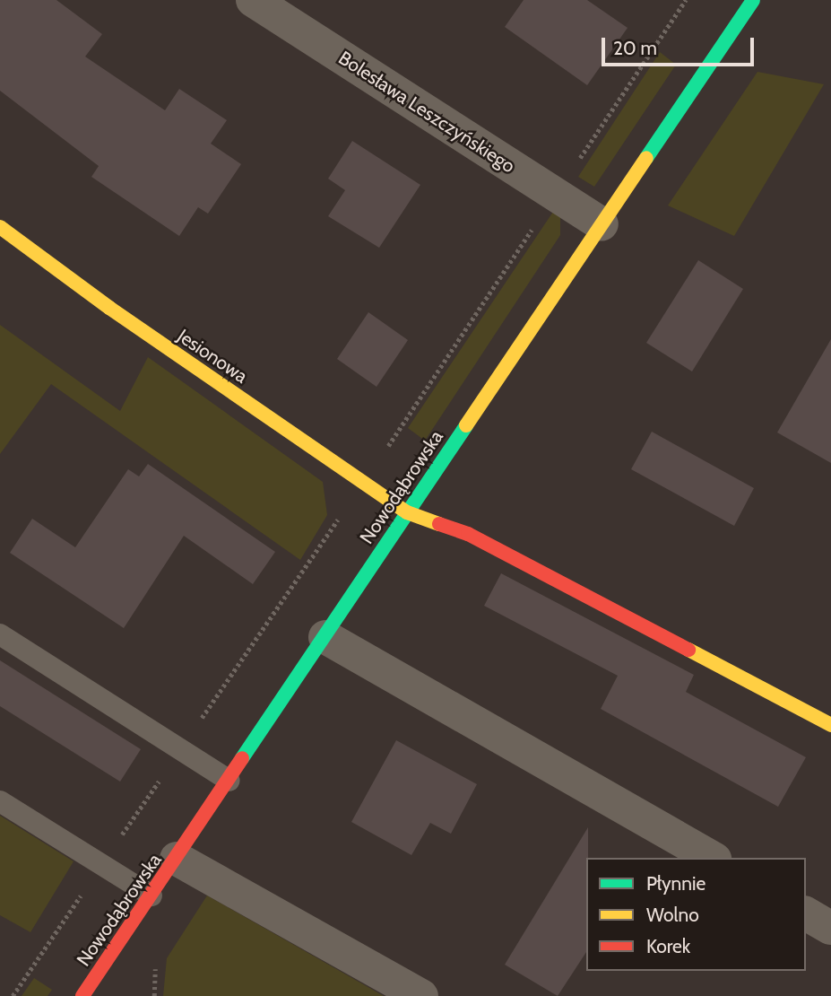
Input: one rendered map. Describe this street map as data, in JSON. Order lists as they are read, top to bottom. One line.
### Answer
{"streets":{"street":["Bolesława Leszczyńskiego","Jesionowa","Nowodąbrowska"]},"crossings":[["Bolesława Leszczyńskiego","Nowodąbrowska"],["Jesionowa","Nowodąbrowska"]],"legend":["Płynnie","Wolno","Korek"],"scale_bar":"20 m"}
